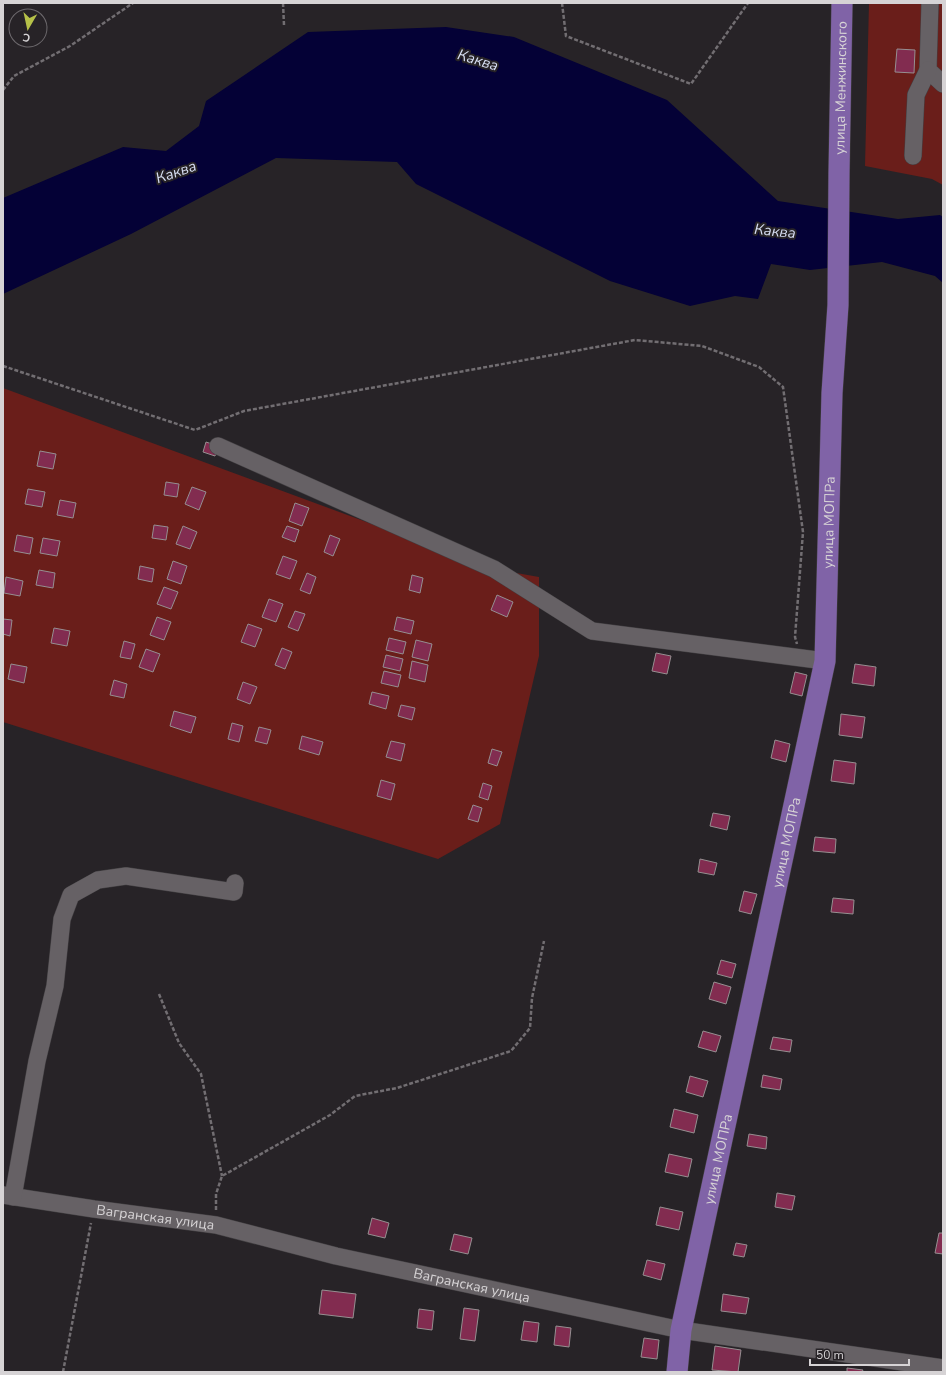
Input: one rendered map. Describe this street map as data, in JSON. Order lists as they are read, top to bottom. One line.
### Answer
{"streets":{"main road":["улица Менжинского","улица МОПРа"],"street":["Вагранская улица"]},"crossings":[["улица Менжинского","улица МОПРа"],["улица МОПРа","Вагранская улица"]],"water":["Каква"],"scale_bar":"50 m","north":"bottom"}
